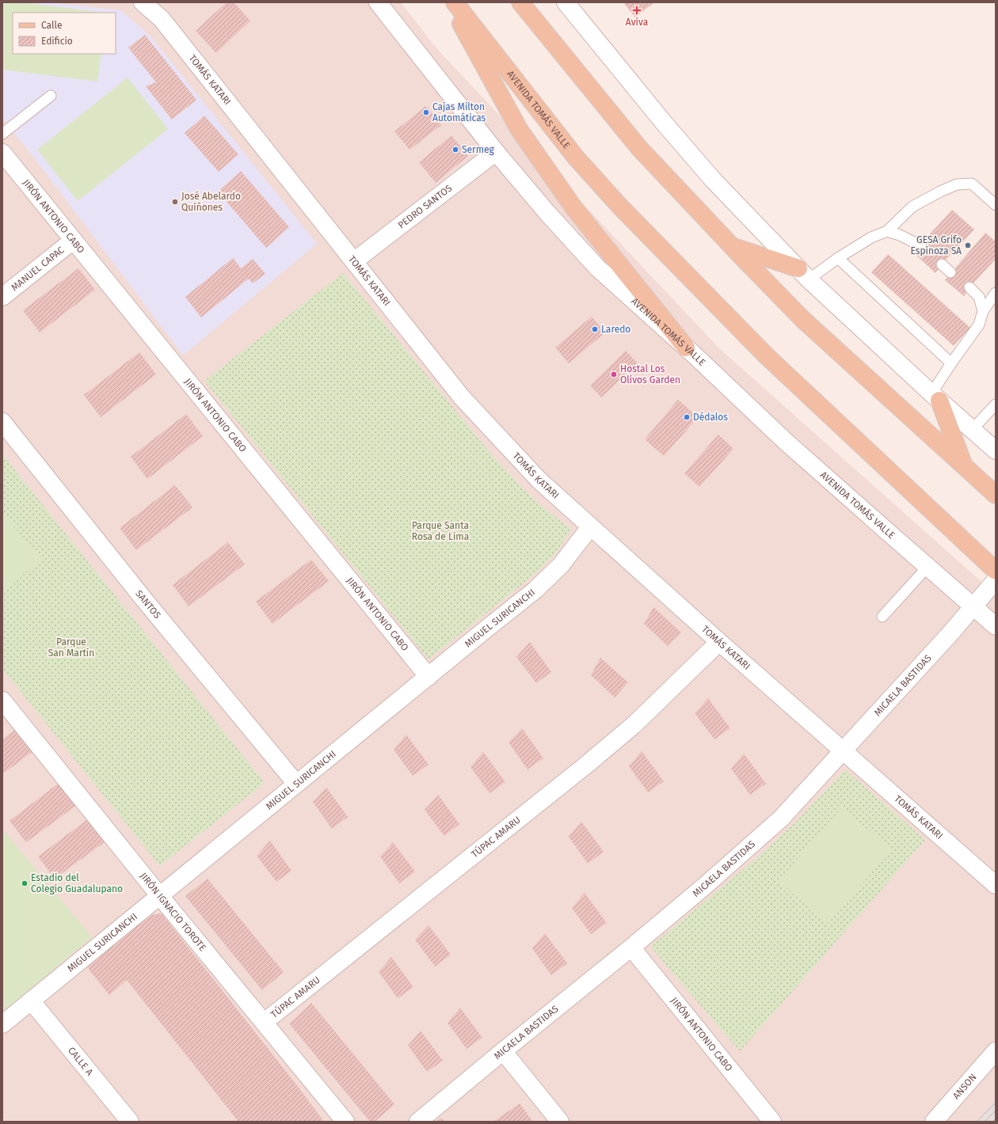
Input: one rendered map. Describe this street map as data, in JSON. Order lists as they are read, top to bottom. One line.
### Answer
{"streets":{"main road":["AVENIDA TOMÁS VALLE"],"street":["TOMÁS KATARI","PEDRO SANTOS","JIRÓN ANTONIO CABO","MANUEL CAPAC","SANTOS","MIGUEL SURICANCHI","MICAELA BASTIDAS","TÚPAC AMARU","JIRÓN IGNACIO TOROTE","CALLE A","ANSON"]},"crossings":[["TOMÁS KATARI","PEDRO SANTOS"],["TOMÁS KATARI","MIGUEL SURICANCHI"],["TOMÁS KATARI","MICAELA BASTIDAS"],["TOMÁS KATARI","TÚPAC AMARU"],["AVENIDA TOMÁS VALLE","PEDRO SANTOS"],["AVENIDA TOMÁS VALLE","MICAELA BASTIDAS"],["JIRÓN ANTONIO CABO","MANUEL CAPAC"],["JIRÓN ANTONIO CABO","MIGUEL SURICANCHI"],["JIRÓN ANTONIO CABO","MICAELA BASTIDAS"],["SANTOS","MIGUEL SURICANCHI"],["MIGUEL SURICANCHI","JIRÓN IGNACIO TOROTE"],["MIGUEL SURICANCHI","CALLE A"],["TÚPAC AMARU","JIRÓN IGNACIO TOROTE"]],"parks":["Parque Santa Rosa de Lima","Parque San Martín"],"places":{"health":["Aviva"],"other":["Cajas Milton Automáticas","Sermeg","José Abelardo Quiñones","GESA Grifo Espinoza SA","Laredo","Hostal Los Olivos Garden","Dédalos","Estadio del Colegio Guadalupano"]},"legend":["Calle","Edificio"]}
